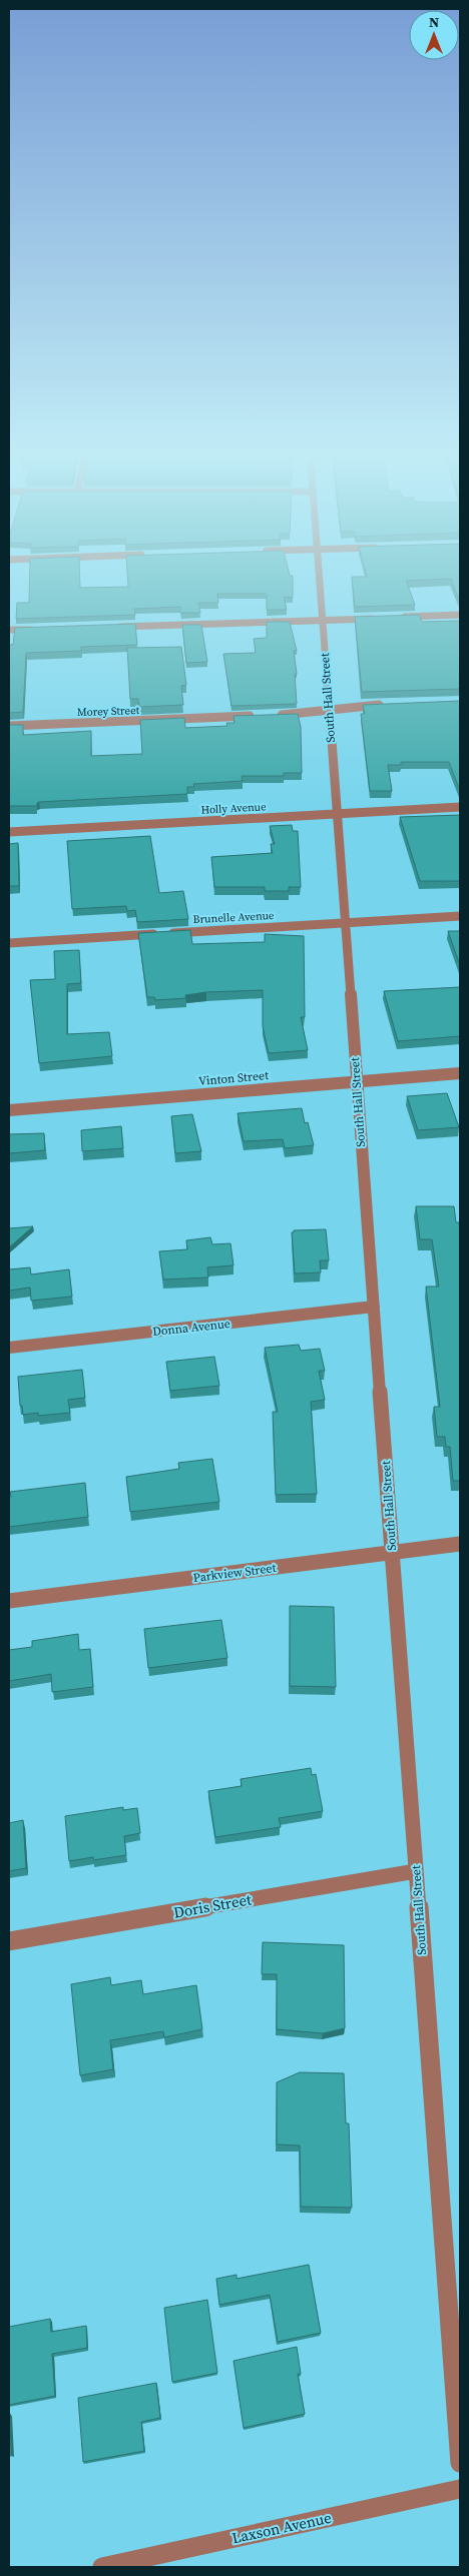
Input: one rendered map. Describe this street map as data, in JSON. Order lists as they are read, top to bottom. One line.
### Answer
{"streets":{"street":["South Hall Street","Morey Street","Holly Avenue","Brunelle Avenue","Vinton Street","Donna Avenue","Parkview Street","Doris Street","Laxson Avenue"]},"crossings":[["South Hall Street","Holly Avenue"],["South Hall Street","Brunelle Avenue"],["South Hall Street","Vinton Street"],["South Hall Street","Donna Avenue"],["South Hall Street","Parkview Street"],["South Hall Street","Doris Street"]],"north":"top"}
